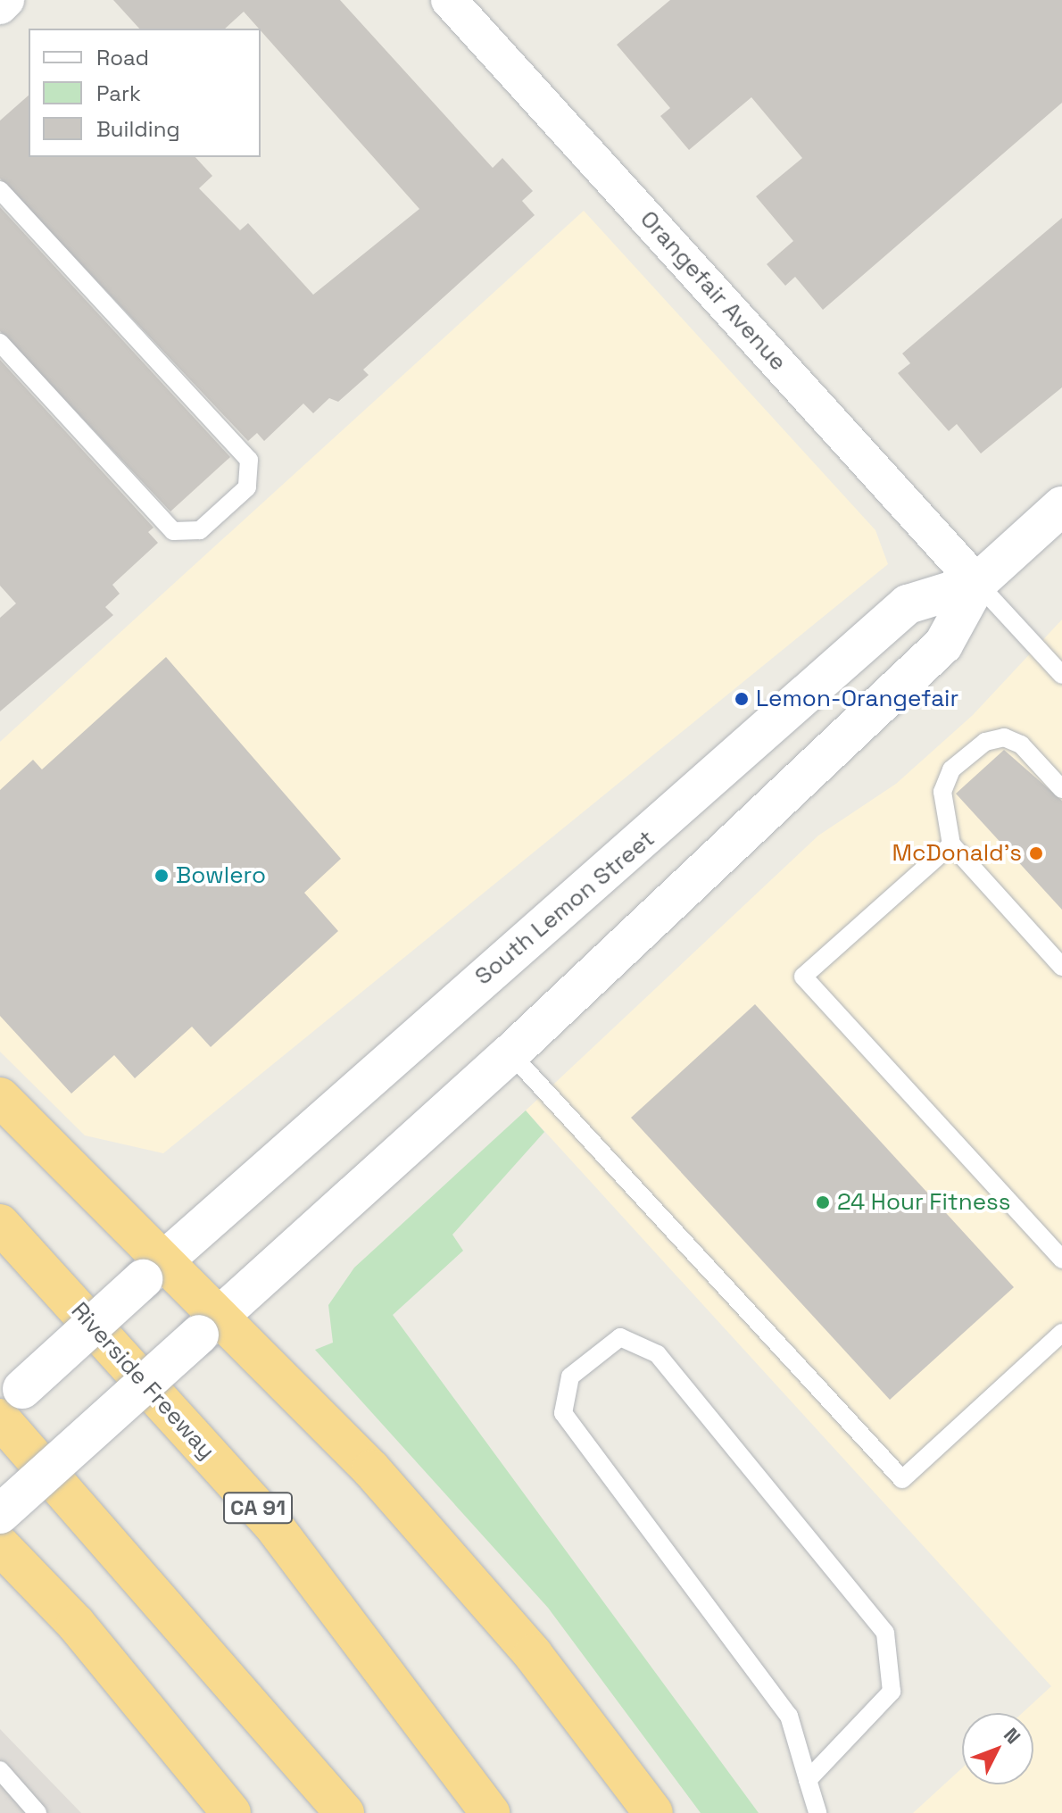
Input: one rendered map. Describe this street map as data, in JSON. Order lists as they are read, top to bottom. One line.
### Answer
{"streets":{"highway":["Riverside Freeway","CA 91"],"street":["Orangefair Avenue","South Lemon Street"]},"crossings":[["Orangefair Avenue","South Lemon Street"]],"places":["Lemon-Orangefair","McDonald's","Bowlero","24 Hour Fitness"],"legend":["Road","Park","Building"],"north":"top right"}
